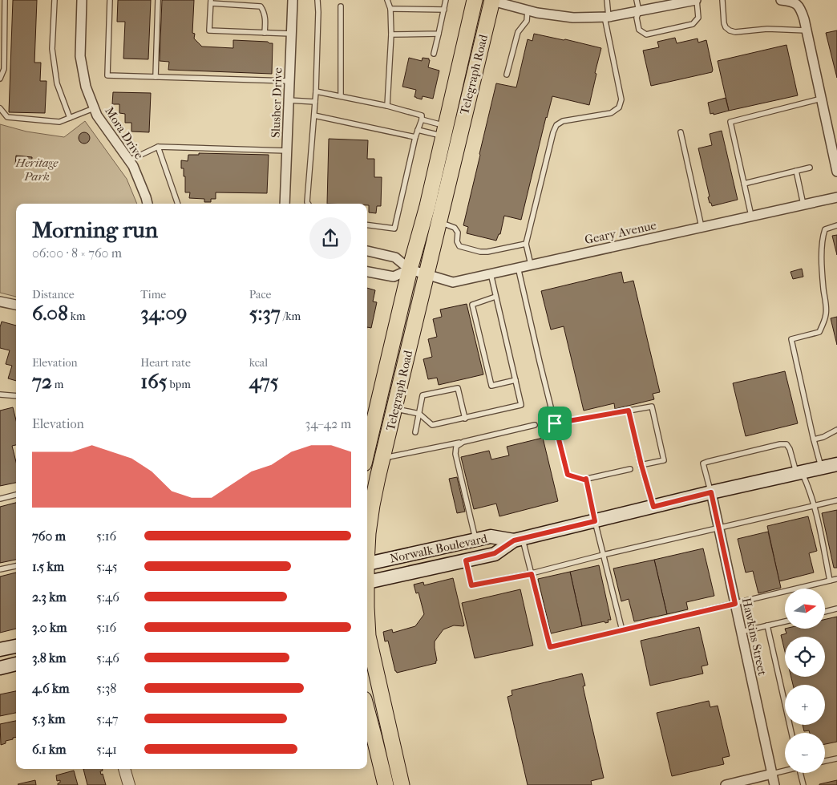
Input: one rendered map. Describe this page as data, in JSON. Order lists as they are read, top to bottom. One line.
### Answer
{"streets":{"main road":["Telegraph Road","Norwalk Boulevard"],"street":["Slusher Drive","Mora Drive","Geary Avenue","Hawkins Street"]},"crossings":[["Telegraph Road","Geary Avenue"],["Norwalk Boulevard","Hawkins Street"]],"parks":["Heritage Park"],"north":"right","page":{"heading":["Morning run","06:00 · 8 × 760 m"],"stats":[["Distance","6.08 km"],["Time","34:09"],["Pace","5:37 /km"],["Elevation","72 m"],["Heart rate","165 bpm"],["kcal","475"]],"chart":["Elevation","34–42 m"],"list":[{"name":"760 m","note":"5:16"},{"name":"1.5 km","note":"5:45"},{"name":"2.3 km","note":"5:46"},{"name":"3.0 km","note":"5:16"},{"name":"3.8 km","note":"5:46"},{"name":"4.6 km","note":"5:38"},{"name":"5.3 km","note":"5:47"},{"name":"6.1 km","note":"5:41"}],"map_buttons":["+","−"]}}
